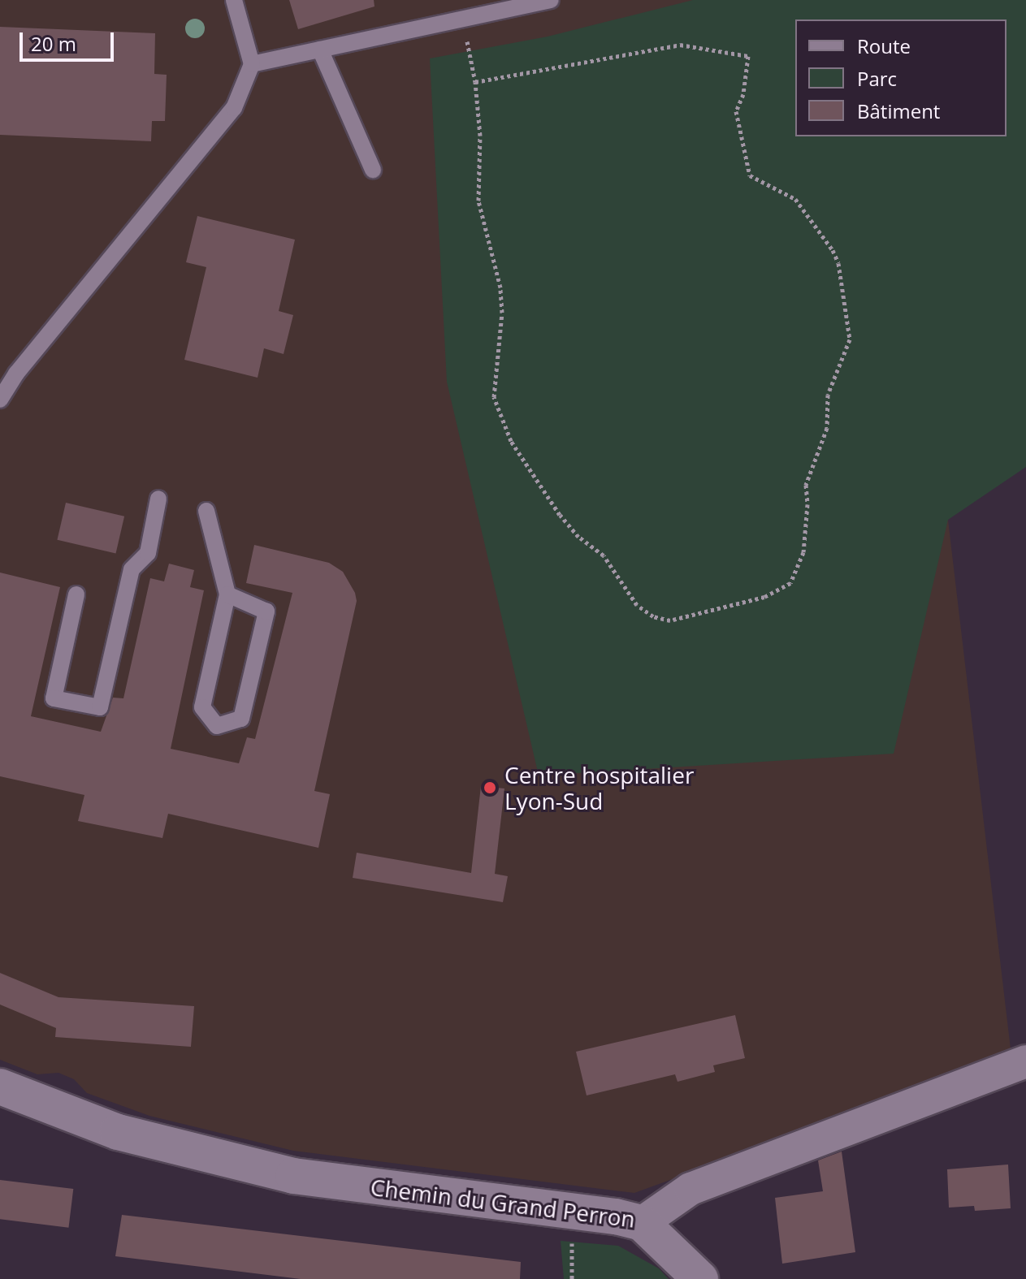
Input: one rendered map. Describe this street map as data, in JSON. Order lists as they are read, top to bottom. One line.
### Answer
{"streets":{"street":["Chemin du Grand Perron"]},"places":["Centre hospitalier Lyon-Sud"],"legend":["Route","Parc","Bâtiment"],"scale_bar":"20 m"}
